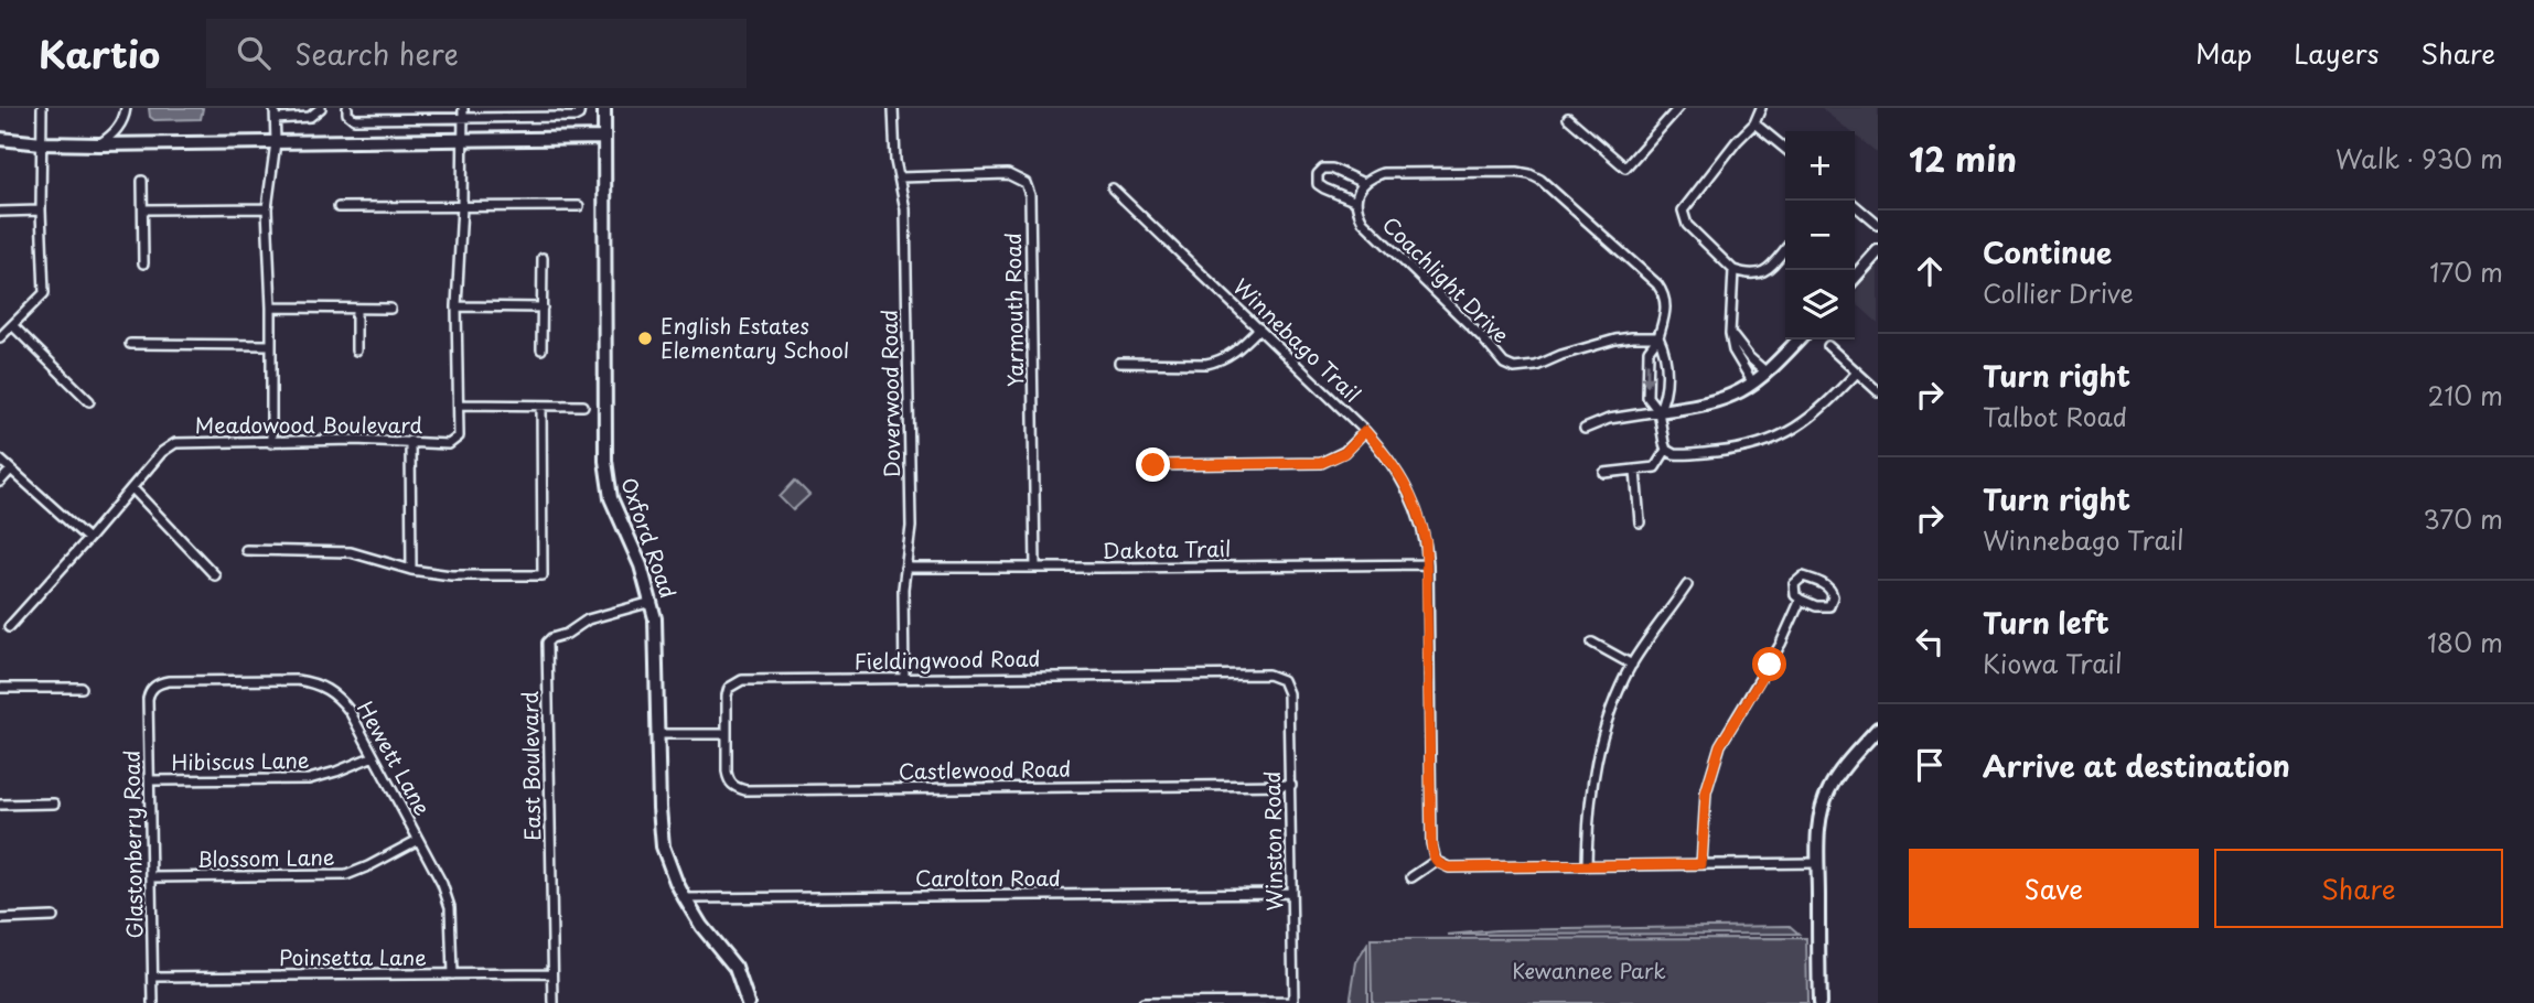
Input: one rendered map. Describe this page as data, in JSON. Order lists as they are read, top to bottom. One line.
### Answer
{"streets":{"street":["Coachlight Drive","Yarmouth Road","Winnebago Trail","Doverwood Road","Meadowood Boulevard","Oxford Road","Dakota Trail","Fieldingwood Road","Hewett Lane","Hibiscus Lane","East Boulevard","Castlewood Road","Winston Road","Glastonberry Road","Blossom Lane","Carolton Road","Poinsetta Lane"]},"crossings":[["Yarmouth Road","Doverwood Road"],["Yarmouth Road","Dakota Trail"],["Winnebago Trail","Dakota Trail"],["Doverwood Road","Dakota Trail"],["Doverwood Road","Fieldingwood Road"],["Oxford Road","East Boulevard"],["Oxford Road","Carolton Road"],["Fieldingwood Road","Castlewood Road"],["Fieldingwood Road","Winston Road"],["Hewett Lane","Hibiscus Lane"],["Hewett Lane","Glastonberry Road"],["Hewett Lane","Blossom Lane"],["Hewett Lane","Poinsetta Lane"],["Hibiscus Lane","Glastonberry Road"],["East Boulevard","Poinsetta Lane"],["Castlewood Road","Winston Road"],["Winston Road","Carolton Road"],["Glastonberry Road","Blossom Lane"],["Glastonberry Road","Poinsetta Lane"]],"parks":["Kewannee Park"],"places":["English Estates Elementary School"],"page":{"header":"Kartio","search":"Search here","nav":["Map","Layers","Share"],"heading":["12 min","Walk · 930 m"],"map_buttons":["+","−"],"list":[["Continue","Collier Drive","170 m"],["Turn right","Talbot Road","210 m"],["Turn right","Winnebago Trail","370 m"],["Turn left","Kiowa Trail","180 m"],"Arrive at destination"],"buttons":["Save","Share"]}}
